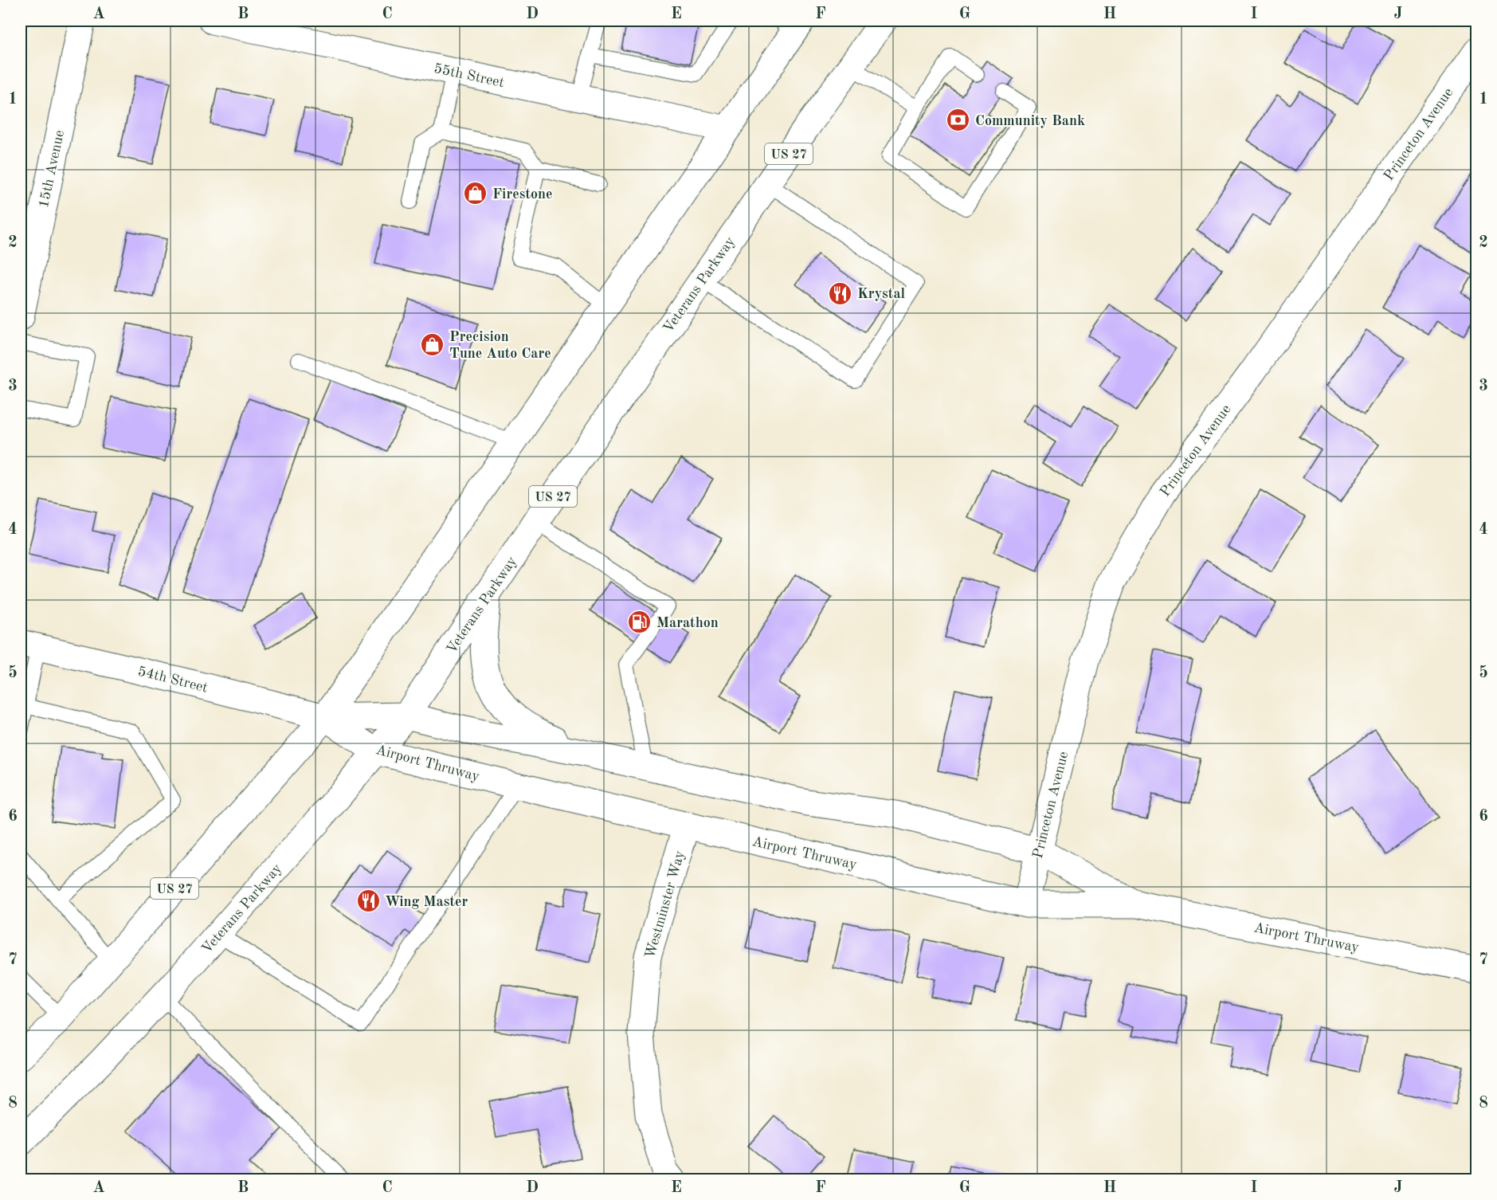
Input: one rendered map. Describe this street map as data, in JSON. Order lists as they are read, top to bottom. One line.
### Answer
{"streets":{"main road":["55th Street","Princeton Avenue","US 27","15th Avenue","Veterans Parkway","54th Street","Airport Thruway","Westminster Way"]},"crossings":[["55th Street","US 27"],["Princeton Avenue","Airport Thruway"],["US 27","54th Street"],["US 27","Airport Thruway"],["Veterans Parkway","Airport Thruway"],["54th Street","Airport Thruway"],["Airport Thruway","Westminster Way"]],"places":{"bank":["Community Bank"],"shop":["Firestone","Precision Tune Auto Care"],"restaurant":["Krystal","Wing Master"],"fuel station":["Marathon"]},"grid":{"columns":["A","B","C","D","E","F","G","H","I","J"],"rows":["1","2","3","4","5","6","7","8"]}}
